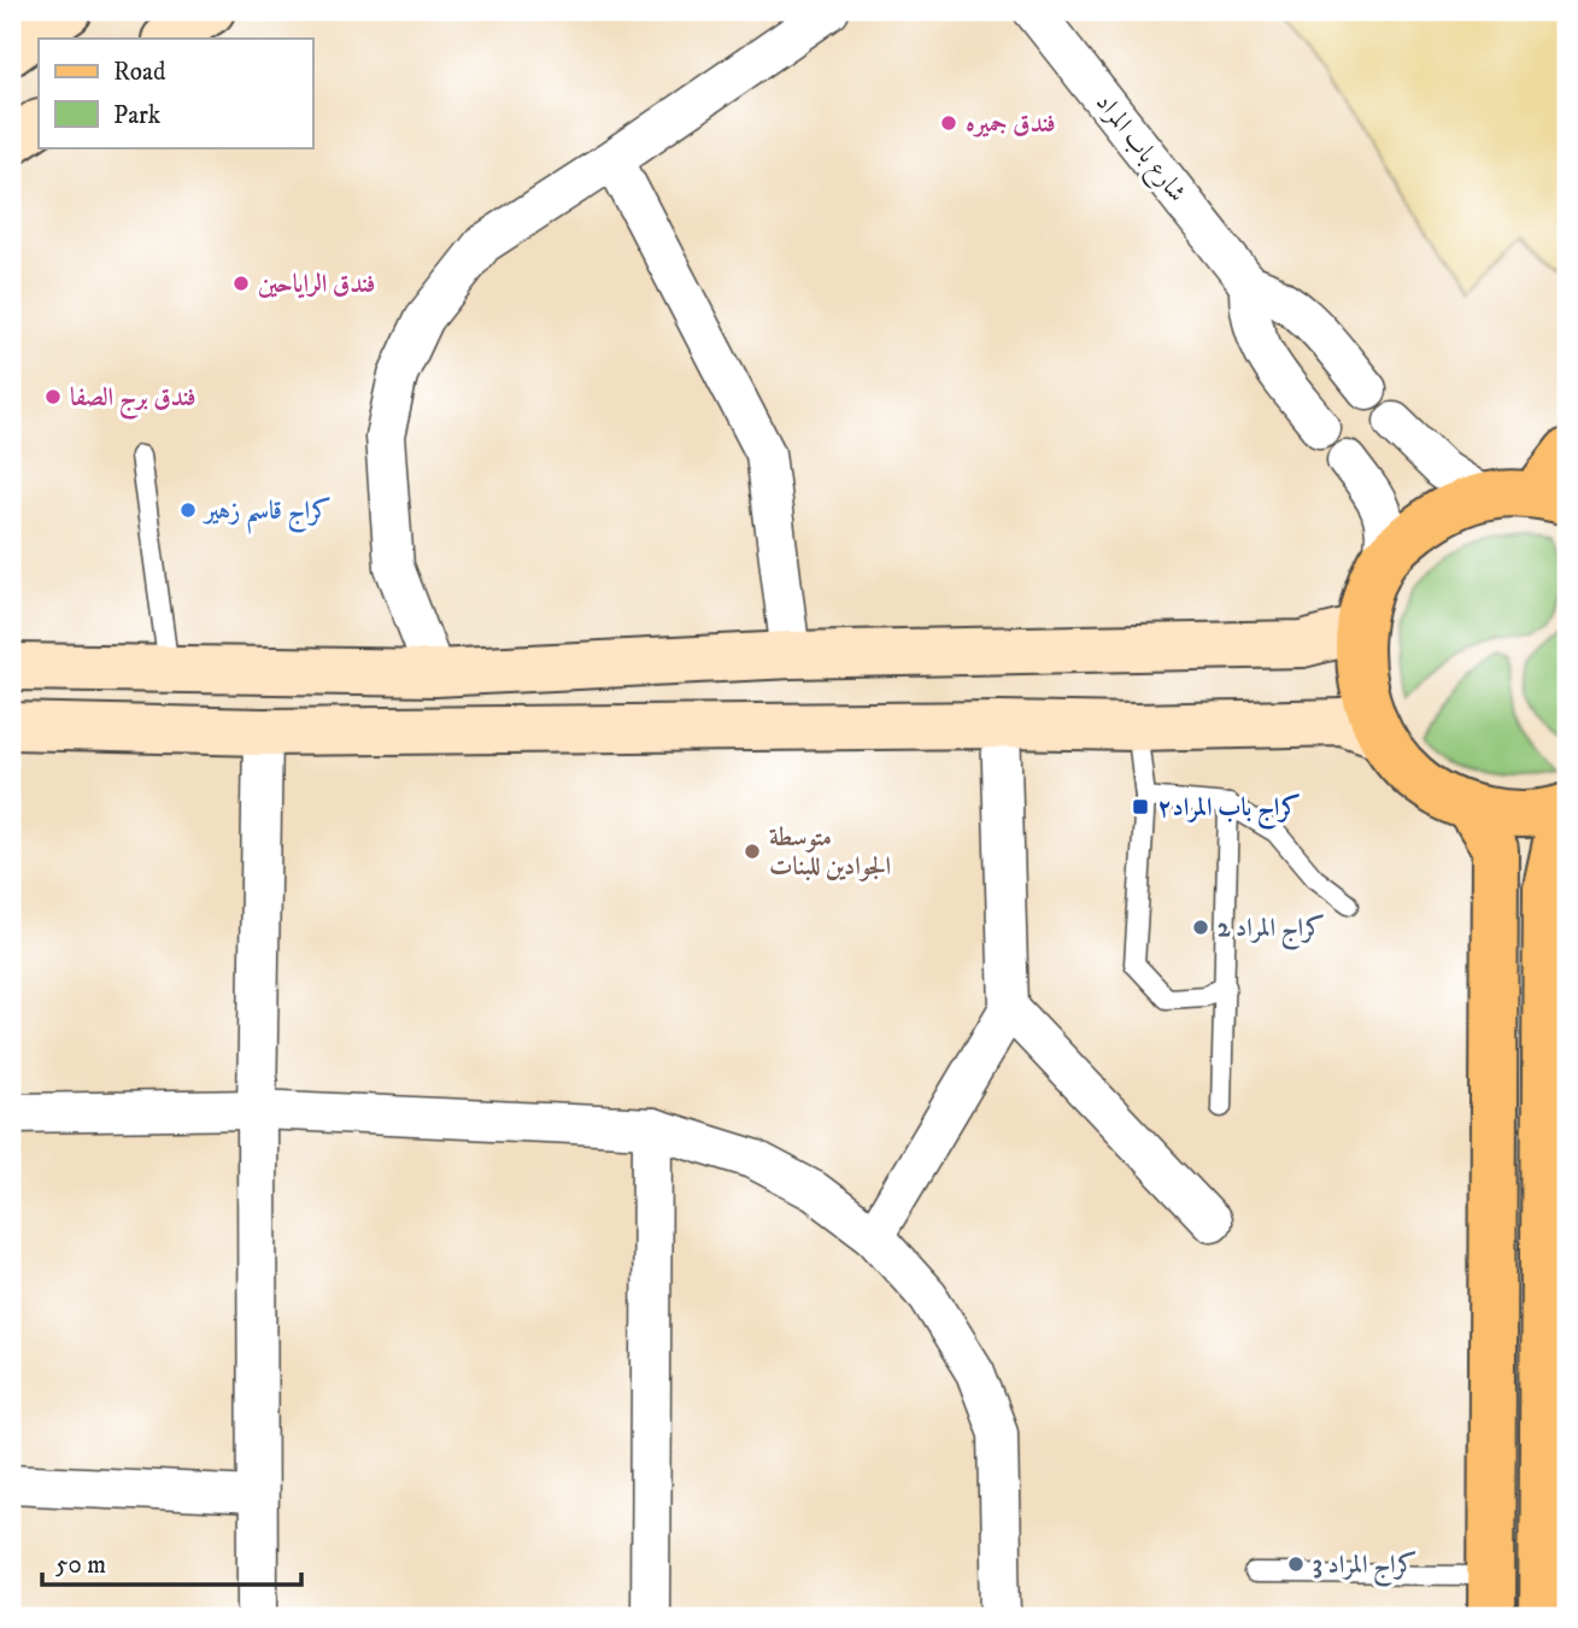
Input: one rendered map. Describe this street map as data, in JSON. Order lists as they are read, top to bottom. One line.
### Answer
{"streets":{"street":["شارع باب المراد"]},"places":{"other":["فندق جميره","فندق الراياحين","فندق برج الصفا","كراج قاسم زهير","متوسطة الجوادين للبنات","كراج المراد 2","كراج المراد 3"],"transit":["كراج باب المراد٢"]},"legend":["Road","Park"],"scale_bar":"50 m"}
